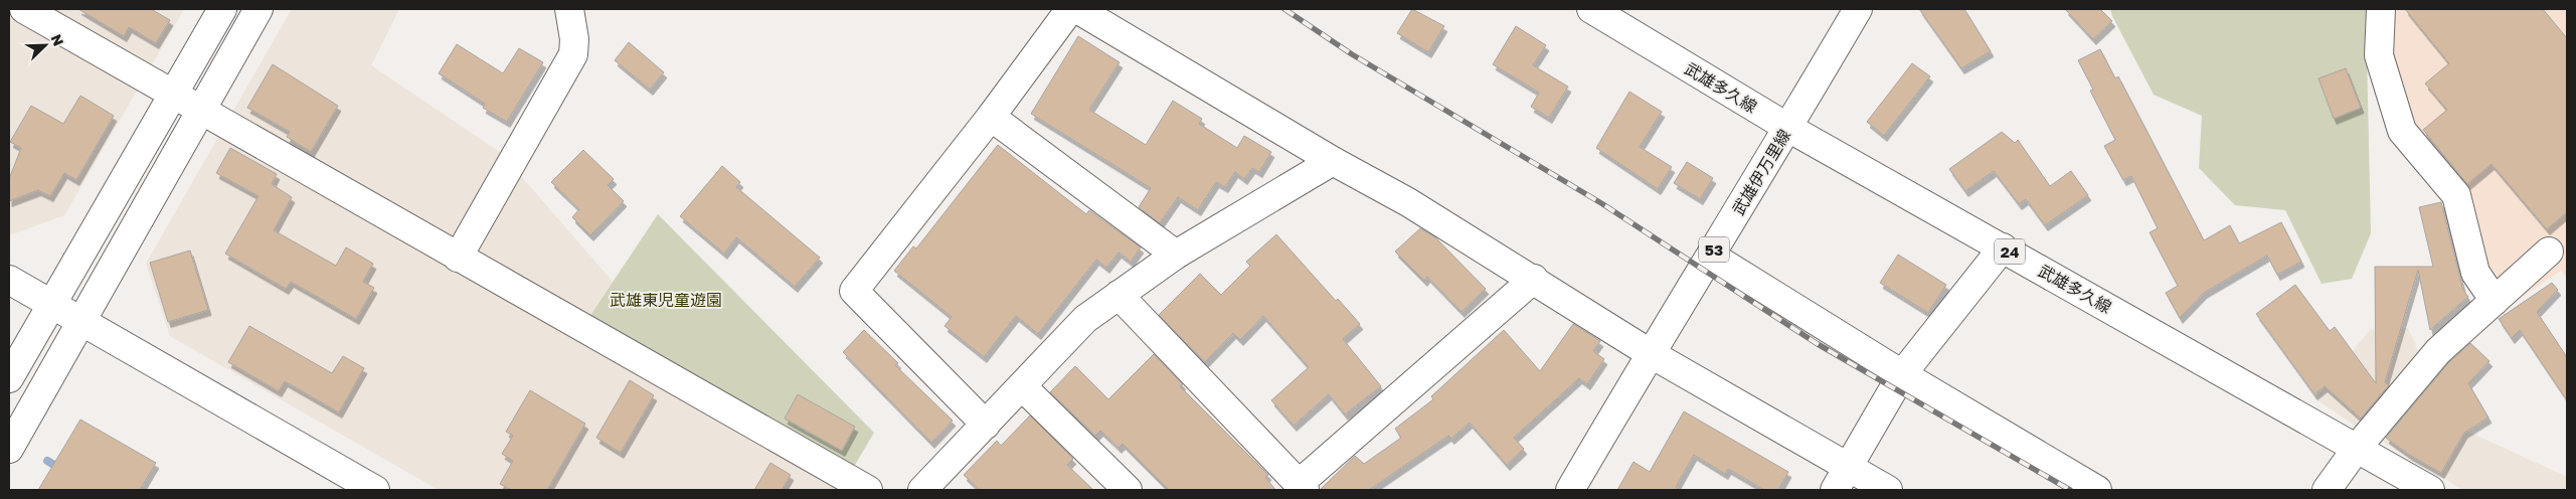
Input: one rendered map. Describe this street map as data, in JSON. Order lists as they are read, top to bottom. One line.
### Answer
{"streets":{"street":["武雄多久線","武雄伊万里線","53","24"]},"crossings":[["武雄多久線","武雄伊万里線"]],"parks":["武雄東児童遊園"],"north":"top right"}
